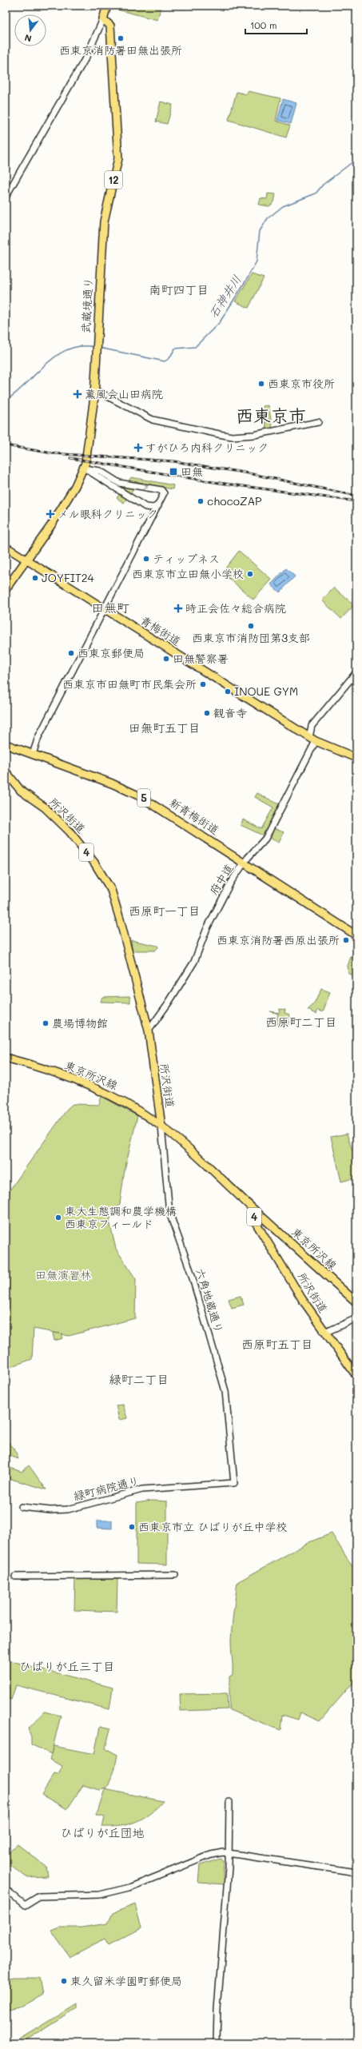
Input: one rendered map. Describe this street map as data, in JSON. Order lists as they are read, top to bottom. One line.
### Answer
{"streets":{"main road":["12","武蔵境通り","青梅街道","5","所沢街道","新青梅街道","4","東京所沢線"],"street":["府中道","六角地蔵通り","緑町病院通り"]},"crossings":[["武蔵境通り","青梅街道"],["青梅街道","府中道"],["所沢街道","4"],["所沢街道","府中道"],["所沢街道","東京所沢線"],["所沢街道","六角地蔵通り"],["新青梅街道","府中道"],["4","東京所沢線"],["4","六角地蔵通り"],["東京所沢線","六角地蔵通り"],["六角地蔵通り","緑町病院通り"]],"districts":["南町四丁目","西東京市","田無町","田無町五丁目","西原町一丁目","西原町二丁目","西原町五丁目","緑町二丁目","ひばりが丘三丁目","ひばりが丘団地"],"water":["石神井川"],"parks":["田無演習林"],"places":{"other":["西東京消防署田無出張所","西東京市役所","chocoZAP","ティップネス","西東京市立田無小学校","JOYFIT24","西東京市消防団第3支部","西東京郵便局","田無警察署","西東京市田無町市民集会所","INOUE GYM","観音寺","西東京消防署西原出張所","農場博物館","東大生態調和農学機構 西東京フィールド","西東京市立 ひばりが丘中学校","東久留米学園町郵便局"],"health":["薫風会山田病院","すがひろ内科クリニック","メル眼科クリニック","時正会佐々総合病院"],"transit":["田無"]},"scale_bar":"100 m","north":"bottom"}
